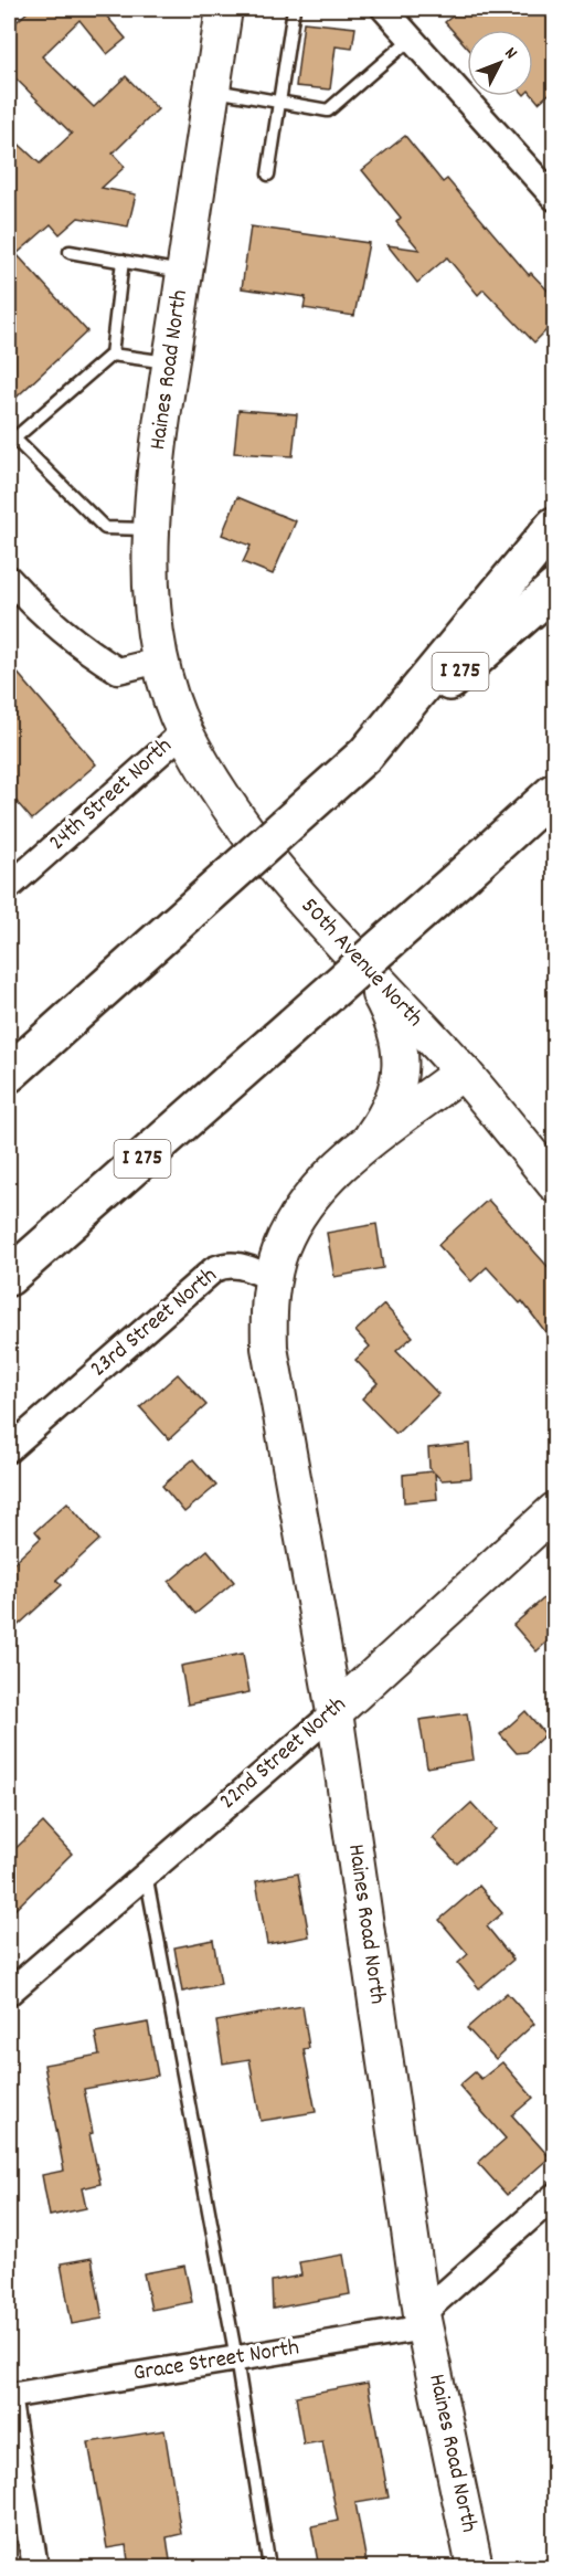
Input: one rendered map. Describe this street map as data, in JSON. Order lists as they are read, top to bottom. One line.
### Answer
{"streets":{"highway":["I 275"],"street":["Haines Road North","24th Street North","50th Avenue North","23rd Street North","22nd Street North","Grace Street North"]},"crossings":[["Haines Road North","24th Street North"],["Haines Road North","50th Avenue North"],["Haines Road North","23rd Street North"],["Haines Road North","22nd Street North"],["Haines Road North","Grace Street North"],["24th Street North","50th Avenue North"]],"north":"top right"}
